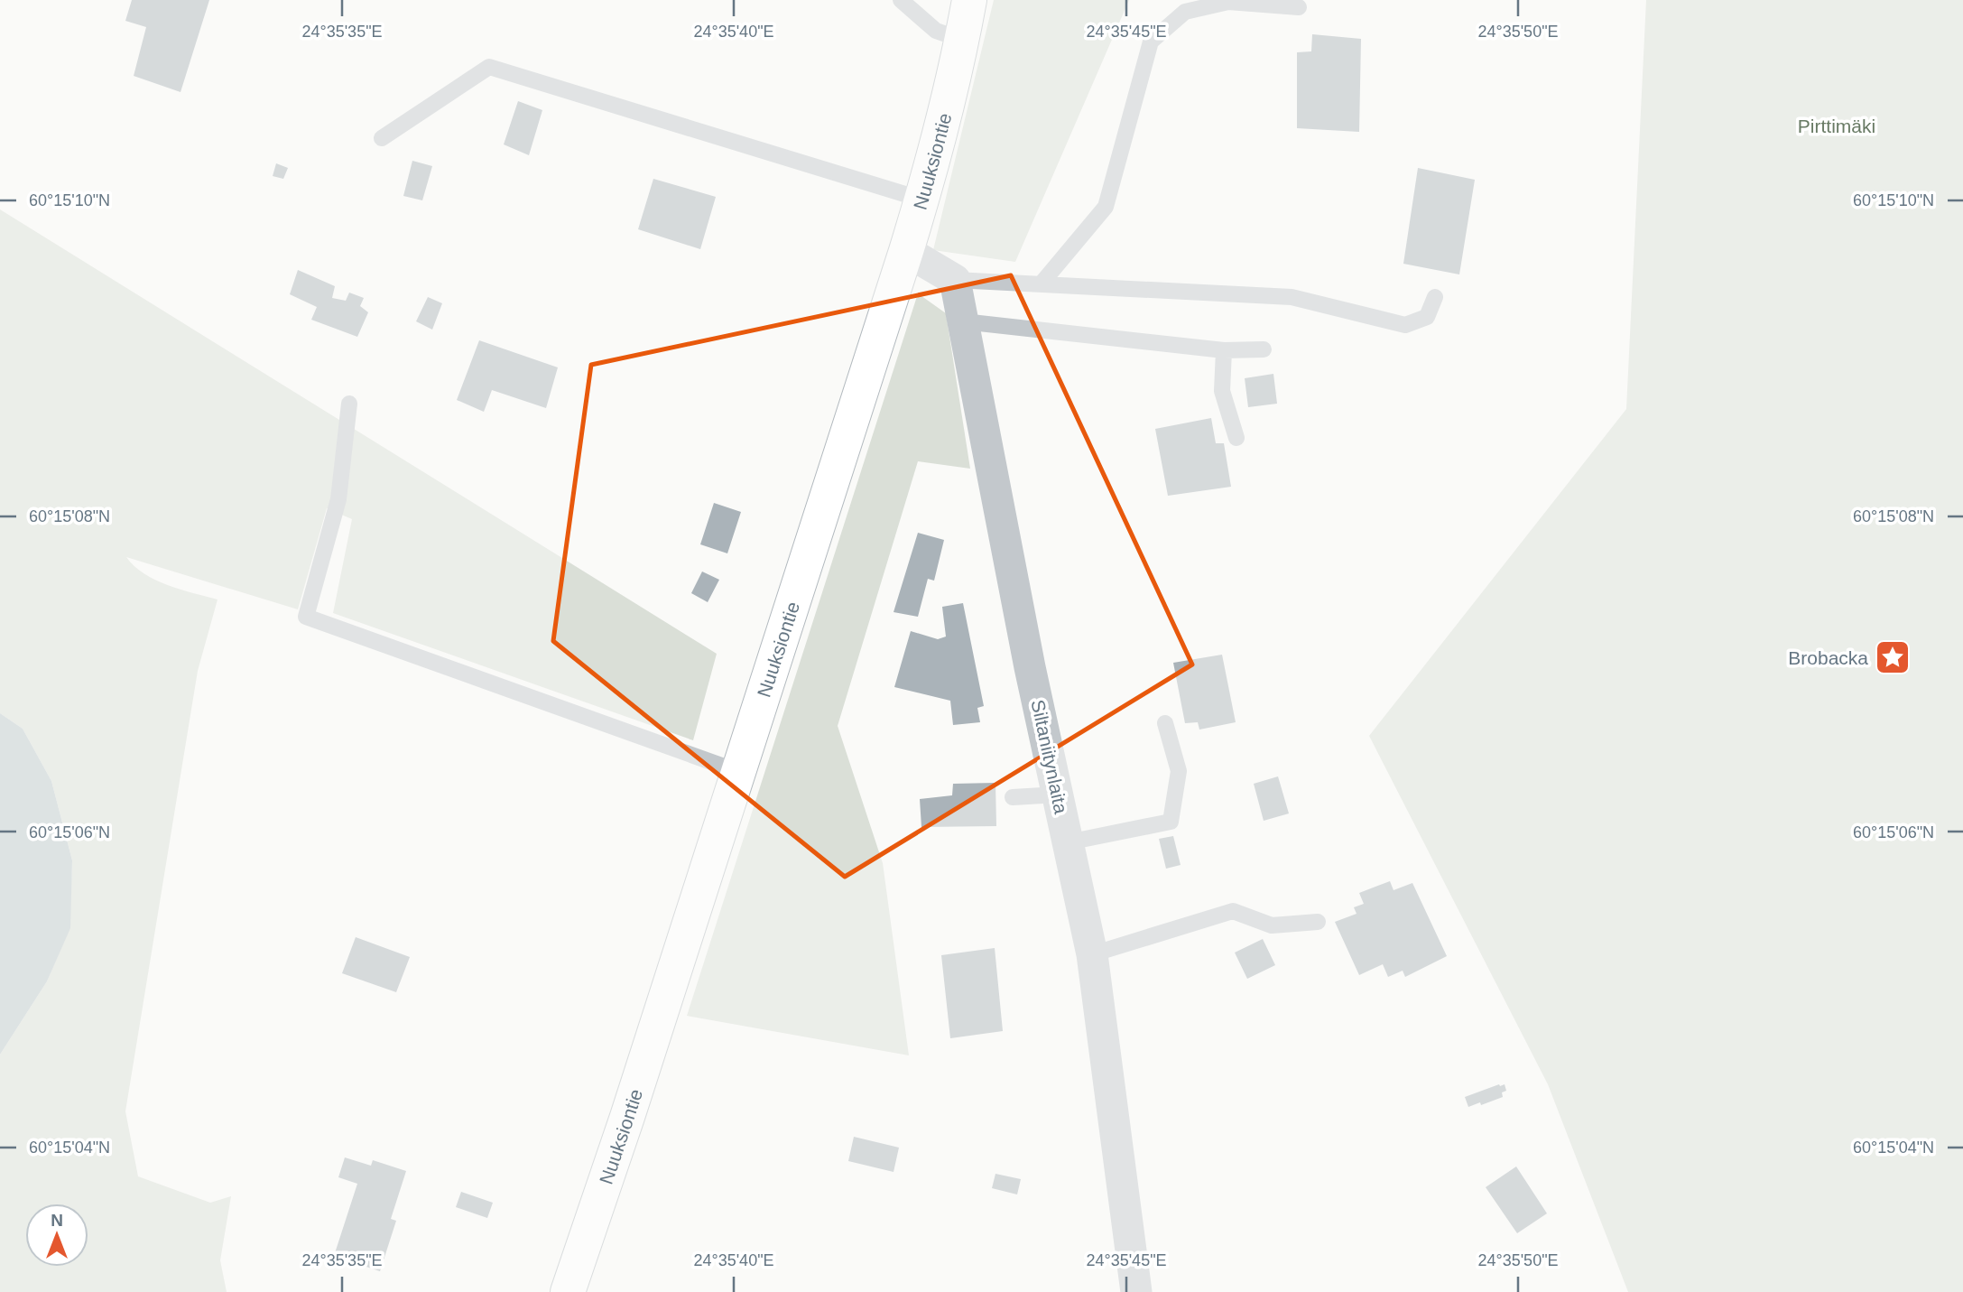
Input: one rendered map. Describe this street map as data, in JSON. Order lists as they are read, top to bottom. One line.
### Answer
{"streets":{"street":["Nuuksiontie","Siltaniitynlaita"]},"parks":["Pirttimäki"],"places":{"place":["Brobacka"]},"north":"top","coordinates":["24°35'35\"E","24°35'40\"E","24°35'45\"E","24°35'50\"E","60°15'10\"N","60°15'08\"N","60°15'06\"N","60°15'04\"N"]}
